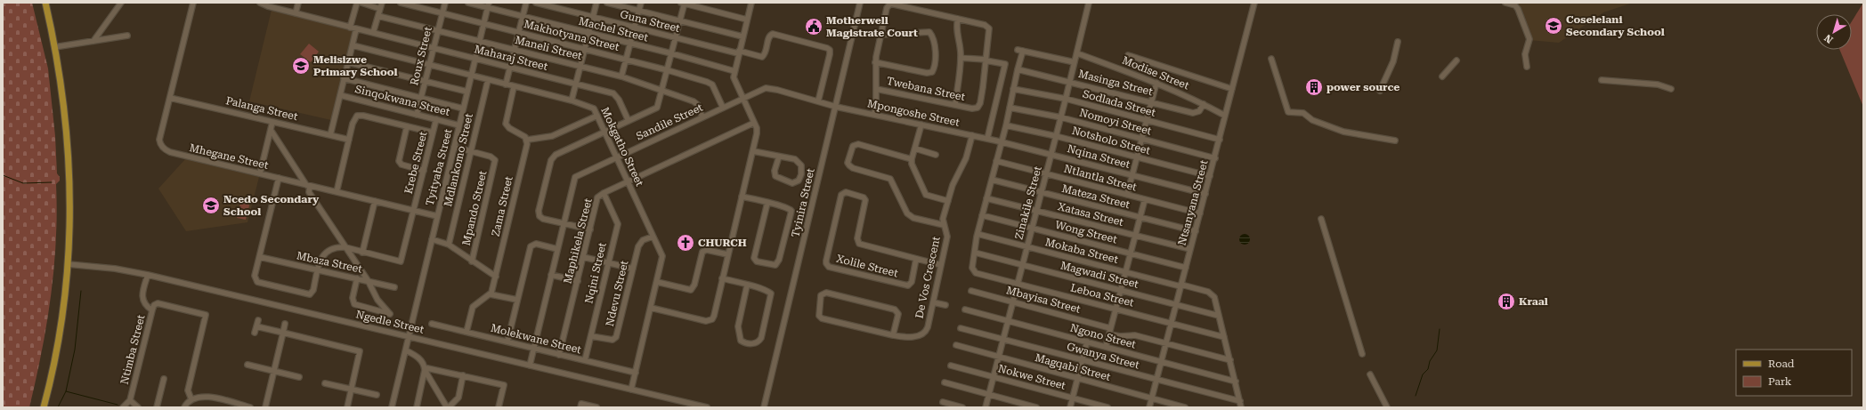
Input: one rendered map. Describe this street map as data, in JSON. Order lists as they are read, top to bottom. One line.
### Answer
{"streets":{"street":["Guna Street","Machel Street","Makhotyana Street","Maneli Street","Roux Street","Maharaj Street","Modise Street","Masinga Street","Twebana Street","Sinqokwana Street","Sodlada Street","Palanga Street","Mpongoshe Street","Sandile Street","Nomoyi Street","Notsholo Street","Mokgatho Street","Mhegane Street","Nqina Street","Mdlankomo Street","Krebe Street","Tyityaba Street","Ntlantla Street","Mateza Street","Tyinira Street","Zinakile Street","Ntsanyana Street","Zama Street","Mpando Street","Xatasa Street","Wong Street","Maphikela Street","Mokaba Street","Mbaza Street","Xolile Street","Nqini Street","Magwadi Street","De Vos Crescent","Ndevu Street","Leboa Street","Mbayisa Street","Ngedle Street","Ngono Street","Molekwane Street","Ntimba Street","Gwanya Street","Magqabi Street","Nokwe Street"]},"crossings":[["Guna Street","Sandile Street"],["Machel Street","Tyityaba Street"],["Makhotyana Street","Roux Street"],["Makhotyana Street","Sandile Street"],["Makhotyana Street","Tyityaba Street"],["Maneli Street","Roux Street"],["Maneli Street","Sandile Street"],["Maneli Street","Tyityaba Street"],["Roux Street","Maharaj Street"],["Roux Street","Sinqokwana Street"],["Roux Street","Mokgatho Street"],["Maharaj Street","Tyityaba Street"],["Modise Street","Masinga Street"],["Modise Street","Zinakile Street"],["Modise Street","Ntsanyana Street"],["Masinga Street","Zinakile Street"],["Twebana Street","Mpongoshe Street"],["Sinqokwana Street","Krebe Street"],["Sinqokwana Street","Tyityaba Street"],["Sodlada Street","Zinakile Street"],["Sodlada Street","Ntsanyana Street"],["Palanga Street","Mhegane Street"],["Mpongoshe Street","Sandile Street"],["Mpongoshe Street","Nqina Street"],["Mpongoshe Street","Tyinira Street"],["Mpongoshe Street","De Vos Crescent"],["Sandile Street","Mokgatho Street"],["Sandile Street","Tyinira Street"],["Sandile Street","Ngedle Street"],["Sandile Street","Molekwane Street"],["Nomoyi Street","Zinakile Street"],["Nomoyi Street","Ntsanyana Street"],["Notsholo Street","Zinakile Street"],["Notsholo Street","Ntsanyana Street"],["Mokgatho Street","Mdlankomo Street"],["Mokgatho Street","Tyityaba Street"],["Mokgatho Street","Maphikela Street"],["Mokgatho Street","Ndevu Street"],["Mokgatho Street","Ngedle Street"],["Mokgatho Street","Molekwane Street"],["Mhegane Street","Krebe Street"],["Mhegane Street","Tyityaba Street"],["Nqina Street","Zinakile Street"],["Nqina Street","Ntsanyana Street"],["Mdlankomo Street","Mpando Street"],["Tyityaba Street","Mpando Street"],["Tyityaba Street","Ngedle Street"],["Ntlantla Street","Zinakile Street"],["Ntlantla Street","Ntsanyana Street"],["Mateza Street","Zinakile Street"],["Mateza Street","Ntsanyana Street"],["Zinakile Street","Xatasa Street"],["Zinakile Street","Wong Street"],["Zinakile Street","Mokaba Street"],["Zinakile Street","Magwadi Street"],["Zinakile Street","Leboa Street"],["Zinakile Street","Mbayisa Street"],["Zinakile Street","Ngono Street"],["Zinakile Street","Gwanya Street"],["Zinakile Street","Magqabi Street"],["Zinakile Street","Nokwe Street"],["Ntsanyana Street","Xatasa Street"],["Ntsanyana Street","Wong Street"],["Ntsanyana Street","Mokaba Street"],["Ntsanyana Street","Magwadi Street"],["Ntsanyana Street","Leboa Street"],["Ntsanyana Street","Ngono Street"],["Ntsanyana Street","Gwanya Street"],["Ntsanyana Street","Magqabi Street"],["Maphikela Street","Nqini Street"],["Maphikela Street","Molekwane Street"],["Mokaba Street","Magwadi Street"],["Mokaba Street","Leboa Street"],["Mokaba Street","Ngono Street"],["Mokaba Street","Gwanya Street"],["Xolile Street","De Vos Crescent"],["Nqini Street","Ndevu Street"],["Nqini Street","Molekwane Street"],["Magwadi Street","Leboa Street"]],"places":{"school or university":["Coselelani Secondary School","Melisizwe Primary School","Ncedo Secondary School"],"public building":["Motherwell Magistrate Court"],"building":["power source","Kraal"],"church":["CHURCH"]},"legend":["Road","Park"],"north":"bottom left"}
